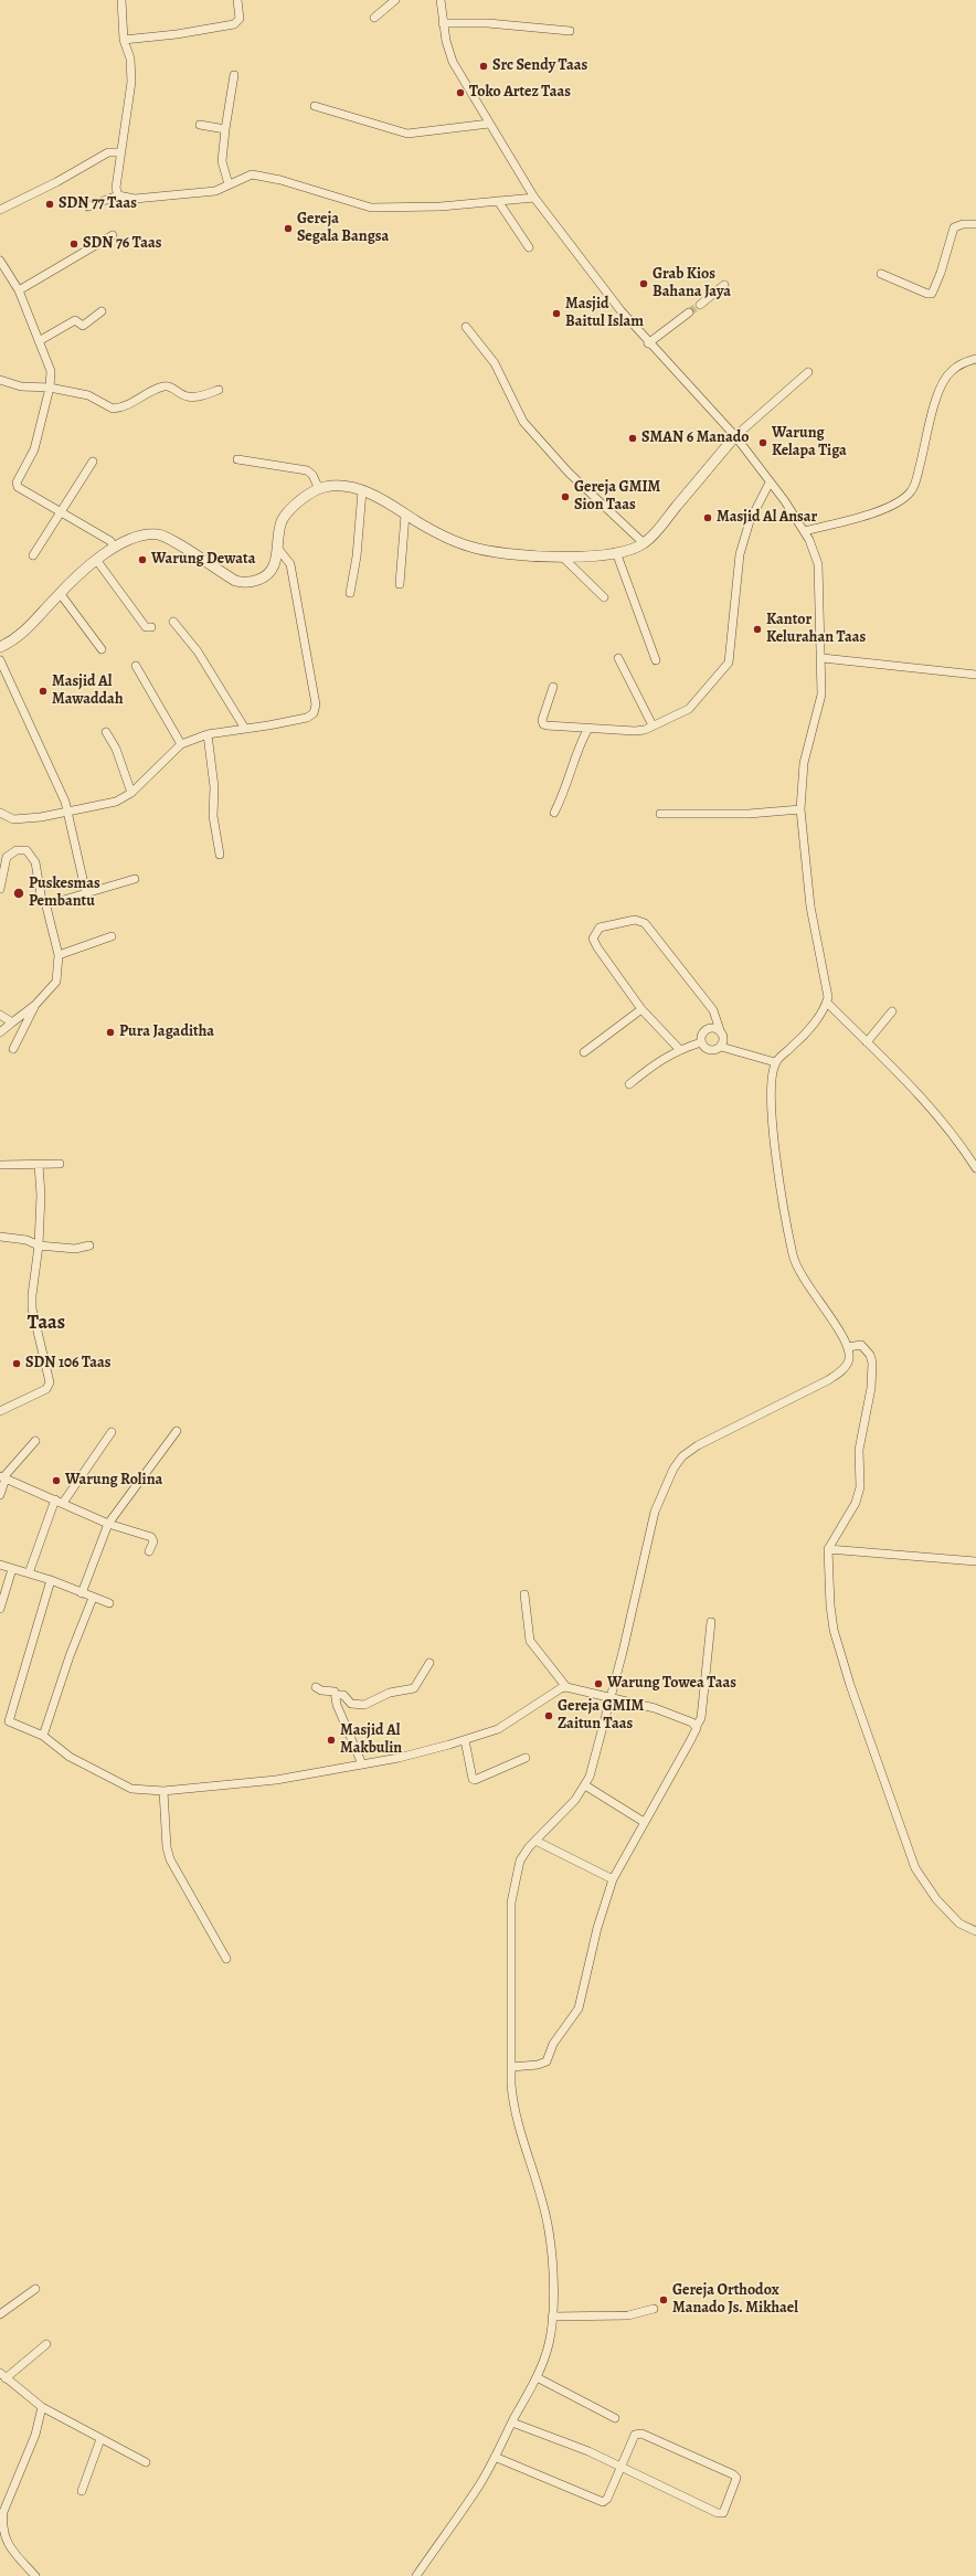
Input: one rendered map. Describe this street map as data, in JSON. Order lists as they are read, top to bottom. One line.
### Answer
{"districts":["Taas"],"places":["Src Sendy Taas","Toko Artez Taas","SDN 77 Taas","Gereja Segala Bangsa","SDN 76 Taas","Grab Kios Bahana Jaya","Masjid Baitul Islam","SMAN 6 Manado","Warung Kelapa Tiga","Gereja GMIM Sion Taas","Masjid Al Ansar","Warung Dewata","Kantor Kelurahan Taas","Masjid Al Mawaddah","Puskesmas Pembantu","Pura Jagaditha","SDN 106 Taas","Warung Rolina","Warung Towea Taas","Gereja GMIM Zaitun Taas","Masjid Al Makbulin","Gereja Orthodox Manado Js. Mikhael"]}
